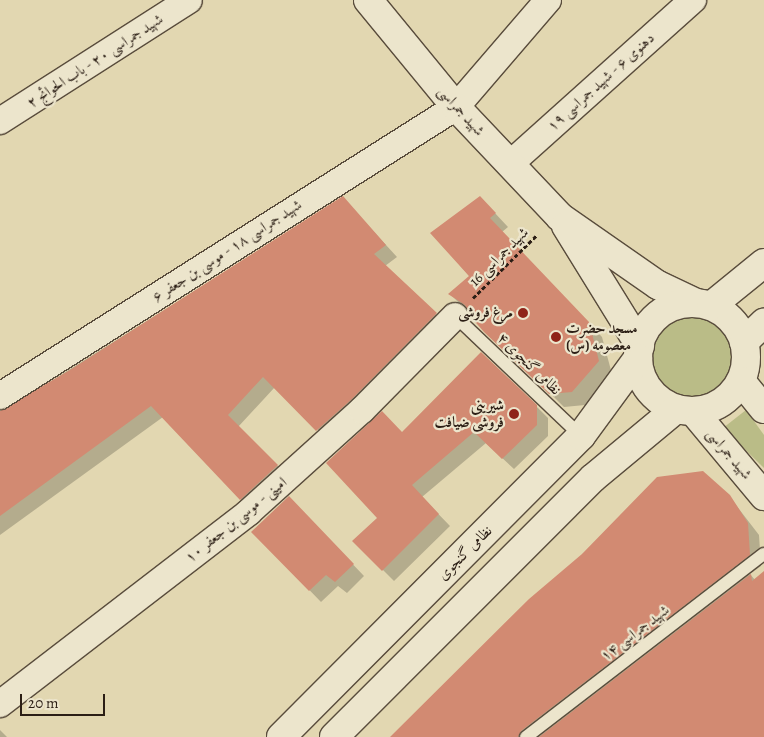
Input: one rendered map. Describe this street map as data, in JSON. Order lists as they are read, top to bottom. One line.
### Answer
{"streets":{"street":["شهید جمراسی ۲۰ - باب الحوائج ۲","دهنوی ۶ - شهید جمراسی ۱۹","شهید جمراسی","شهید جمراسی ۱۸ - موسی بن جعفر ۶","امینی - موسی بن جعفر ۱۰","نظامی گنجوی"],"lane":["نظامی گنجوی ۴","شهید جمراسی ۱۴"],"path":["شهید جمراسی 16"]},"crossings":[["دهنوی ۶ - شهید جمراسی ۱۹","شهید جمراسی"],["شهید جمراسی","شهید جمراسی ۱۸ - موسی بن جعفر ۶"],["شهید جمراسی","شهید جمراسی 16"],["شهید جمراسی","نظامی گنجوی"],["شهید جمراسی 16","نظامی گنجوی ۴"],["شهید جمراسی 16","امینی - موسی بن جعفر ۱۰"],["نظامی گنجوی ۴","امینی - موسی بن جعفر ۱۰"],["نظامی گنجوی ۴","نظامی گنجوی"]],"places":["مرغ فروشی","مسجد حضرت معصومه (س)","شیرینی فروشی ضیافت"],"scale_bar":"20 m"}
